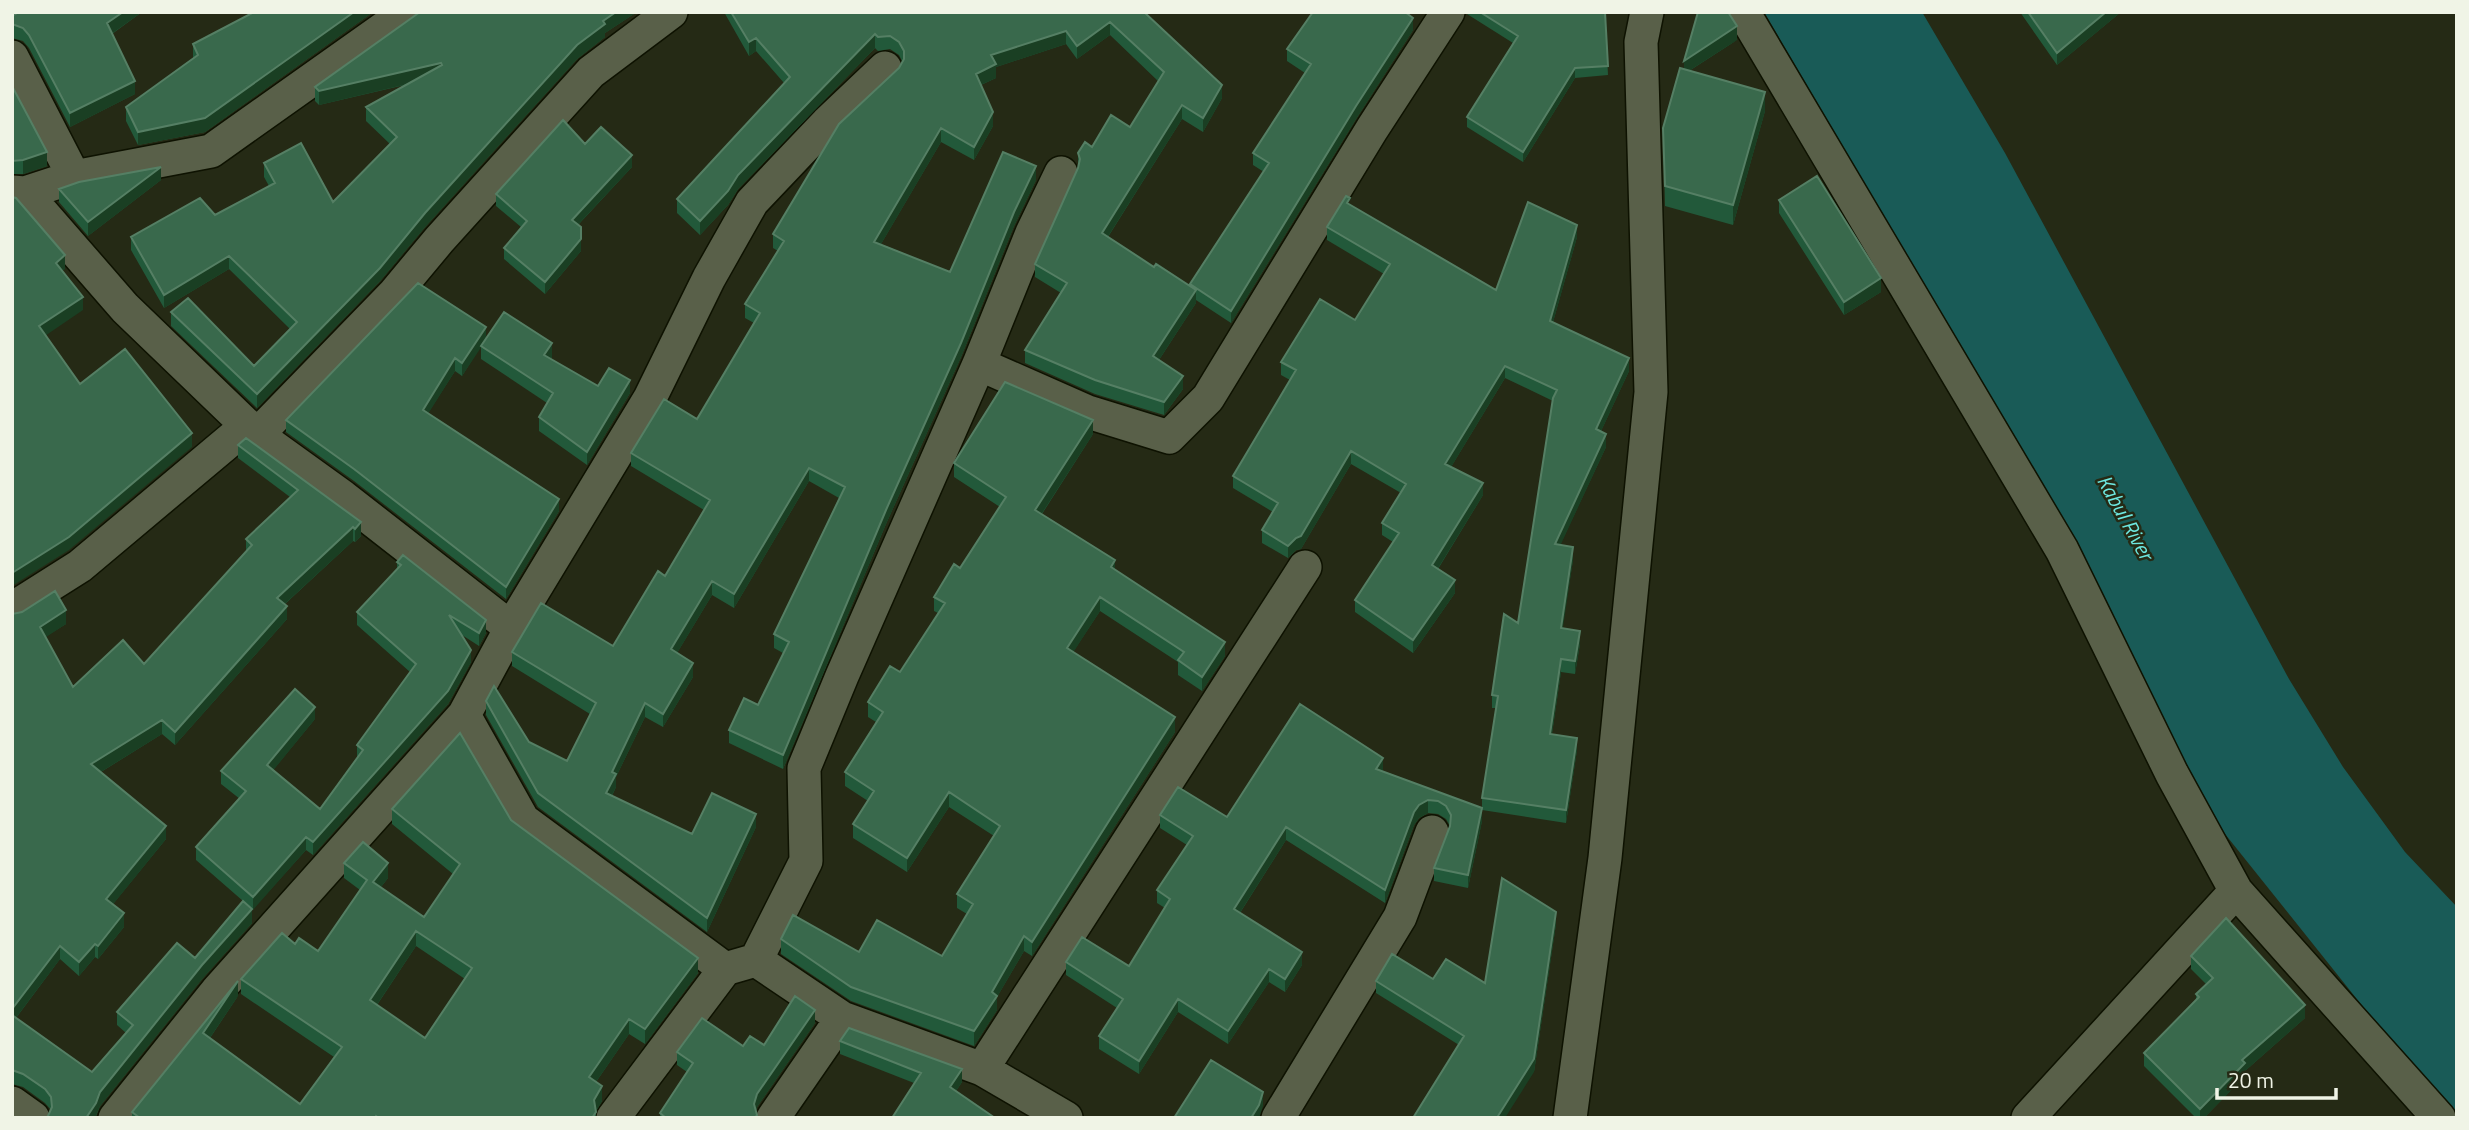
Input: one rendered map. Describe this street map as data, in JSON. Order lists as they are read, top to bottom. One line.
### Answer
{"water":["Kabul River"],"scale_bar":"20 m"}
